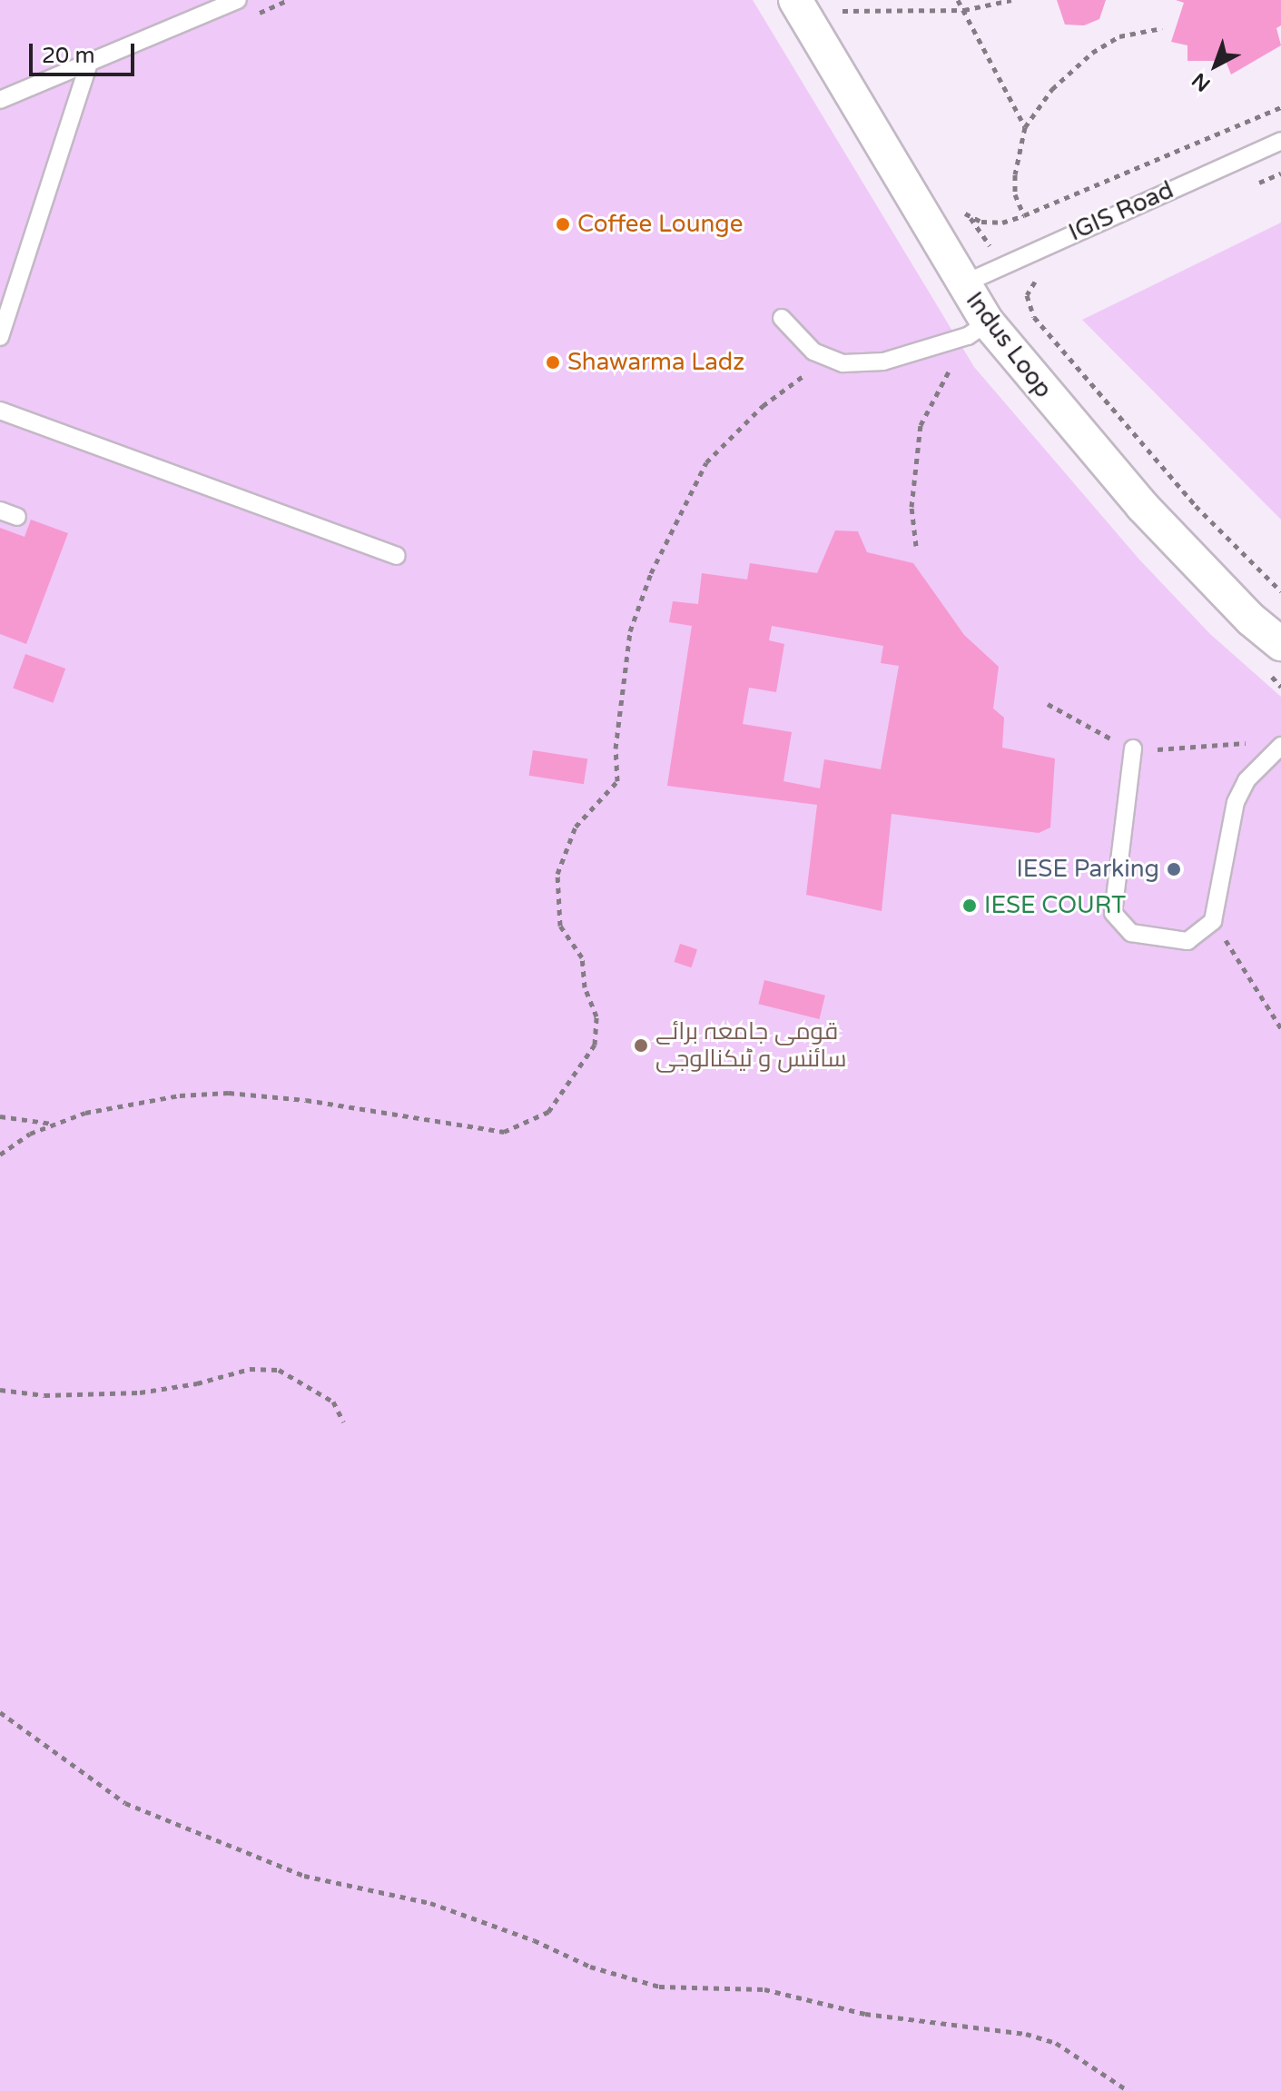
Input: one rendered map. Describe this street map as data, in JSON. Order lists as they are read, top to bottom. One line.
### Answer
{"streets":{"street":["Indus Loop"],"lane":["IGIS Road"]},"crossings":[["IGIS Road","Indus Loop"]],"places":["Coffee Lounge","Shawarma Ladz","IESE Parking","IESE COURT","قومی جامعہ برائے سائنس و ٹیکنالوجی"],"scale_bar":"20 m","north":"bottom left"}
